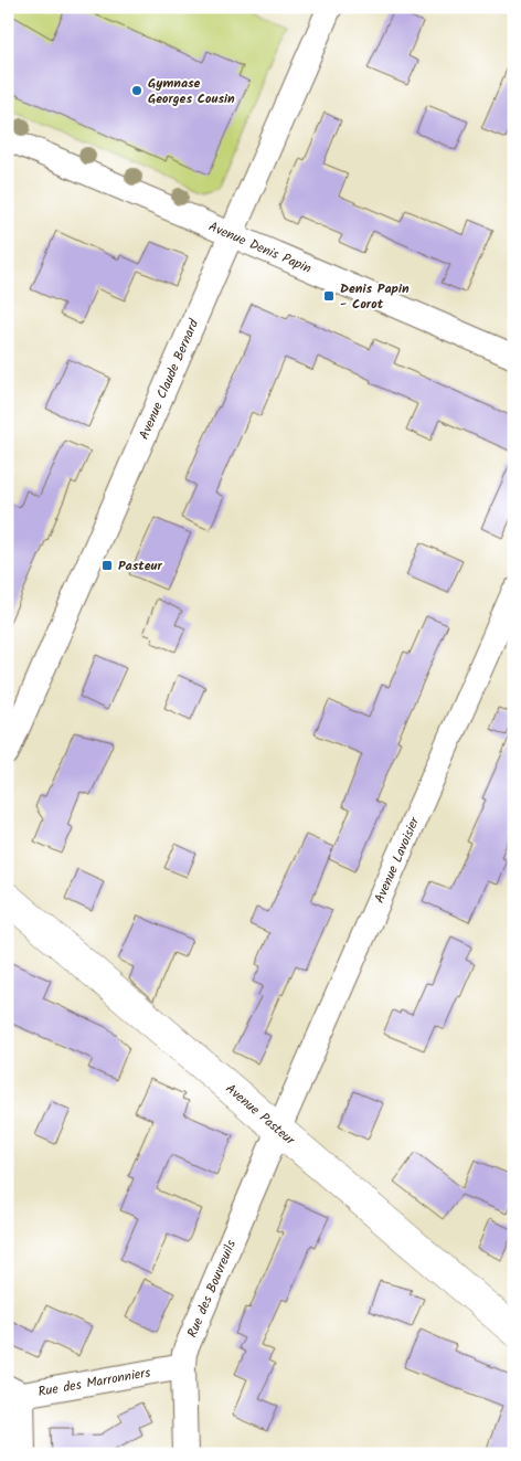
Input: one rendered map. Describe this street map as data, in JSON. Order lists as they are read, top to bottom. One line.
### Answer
{"streets":{"street":["Avenue Denis Papin","Avenue Claude Bernard","Avenue Lavoisier","Avenue Pasteur","Rue des Bouvreuils","Rue des Marronniers"]},"crossings":[["Avenue Denis Papin","Avenue Claude Bernard"],["Avenue Lavoisier","Avenue Pasteur"],["Avenue Lavoisier","Rue des Bouvreuils"],["Avenue Pasteur","Rue des Bouvreuils"],["Rue des Bouvreuils","Rue des Marronniers"]],"places":{"other":["Gymnase Georges Cousin"],"transit":["Denis Papin - Corot","Pasteur"]}}
